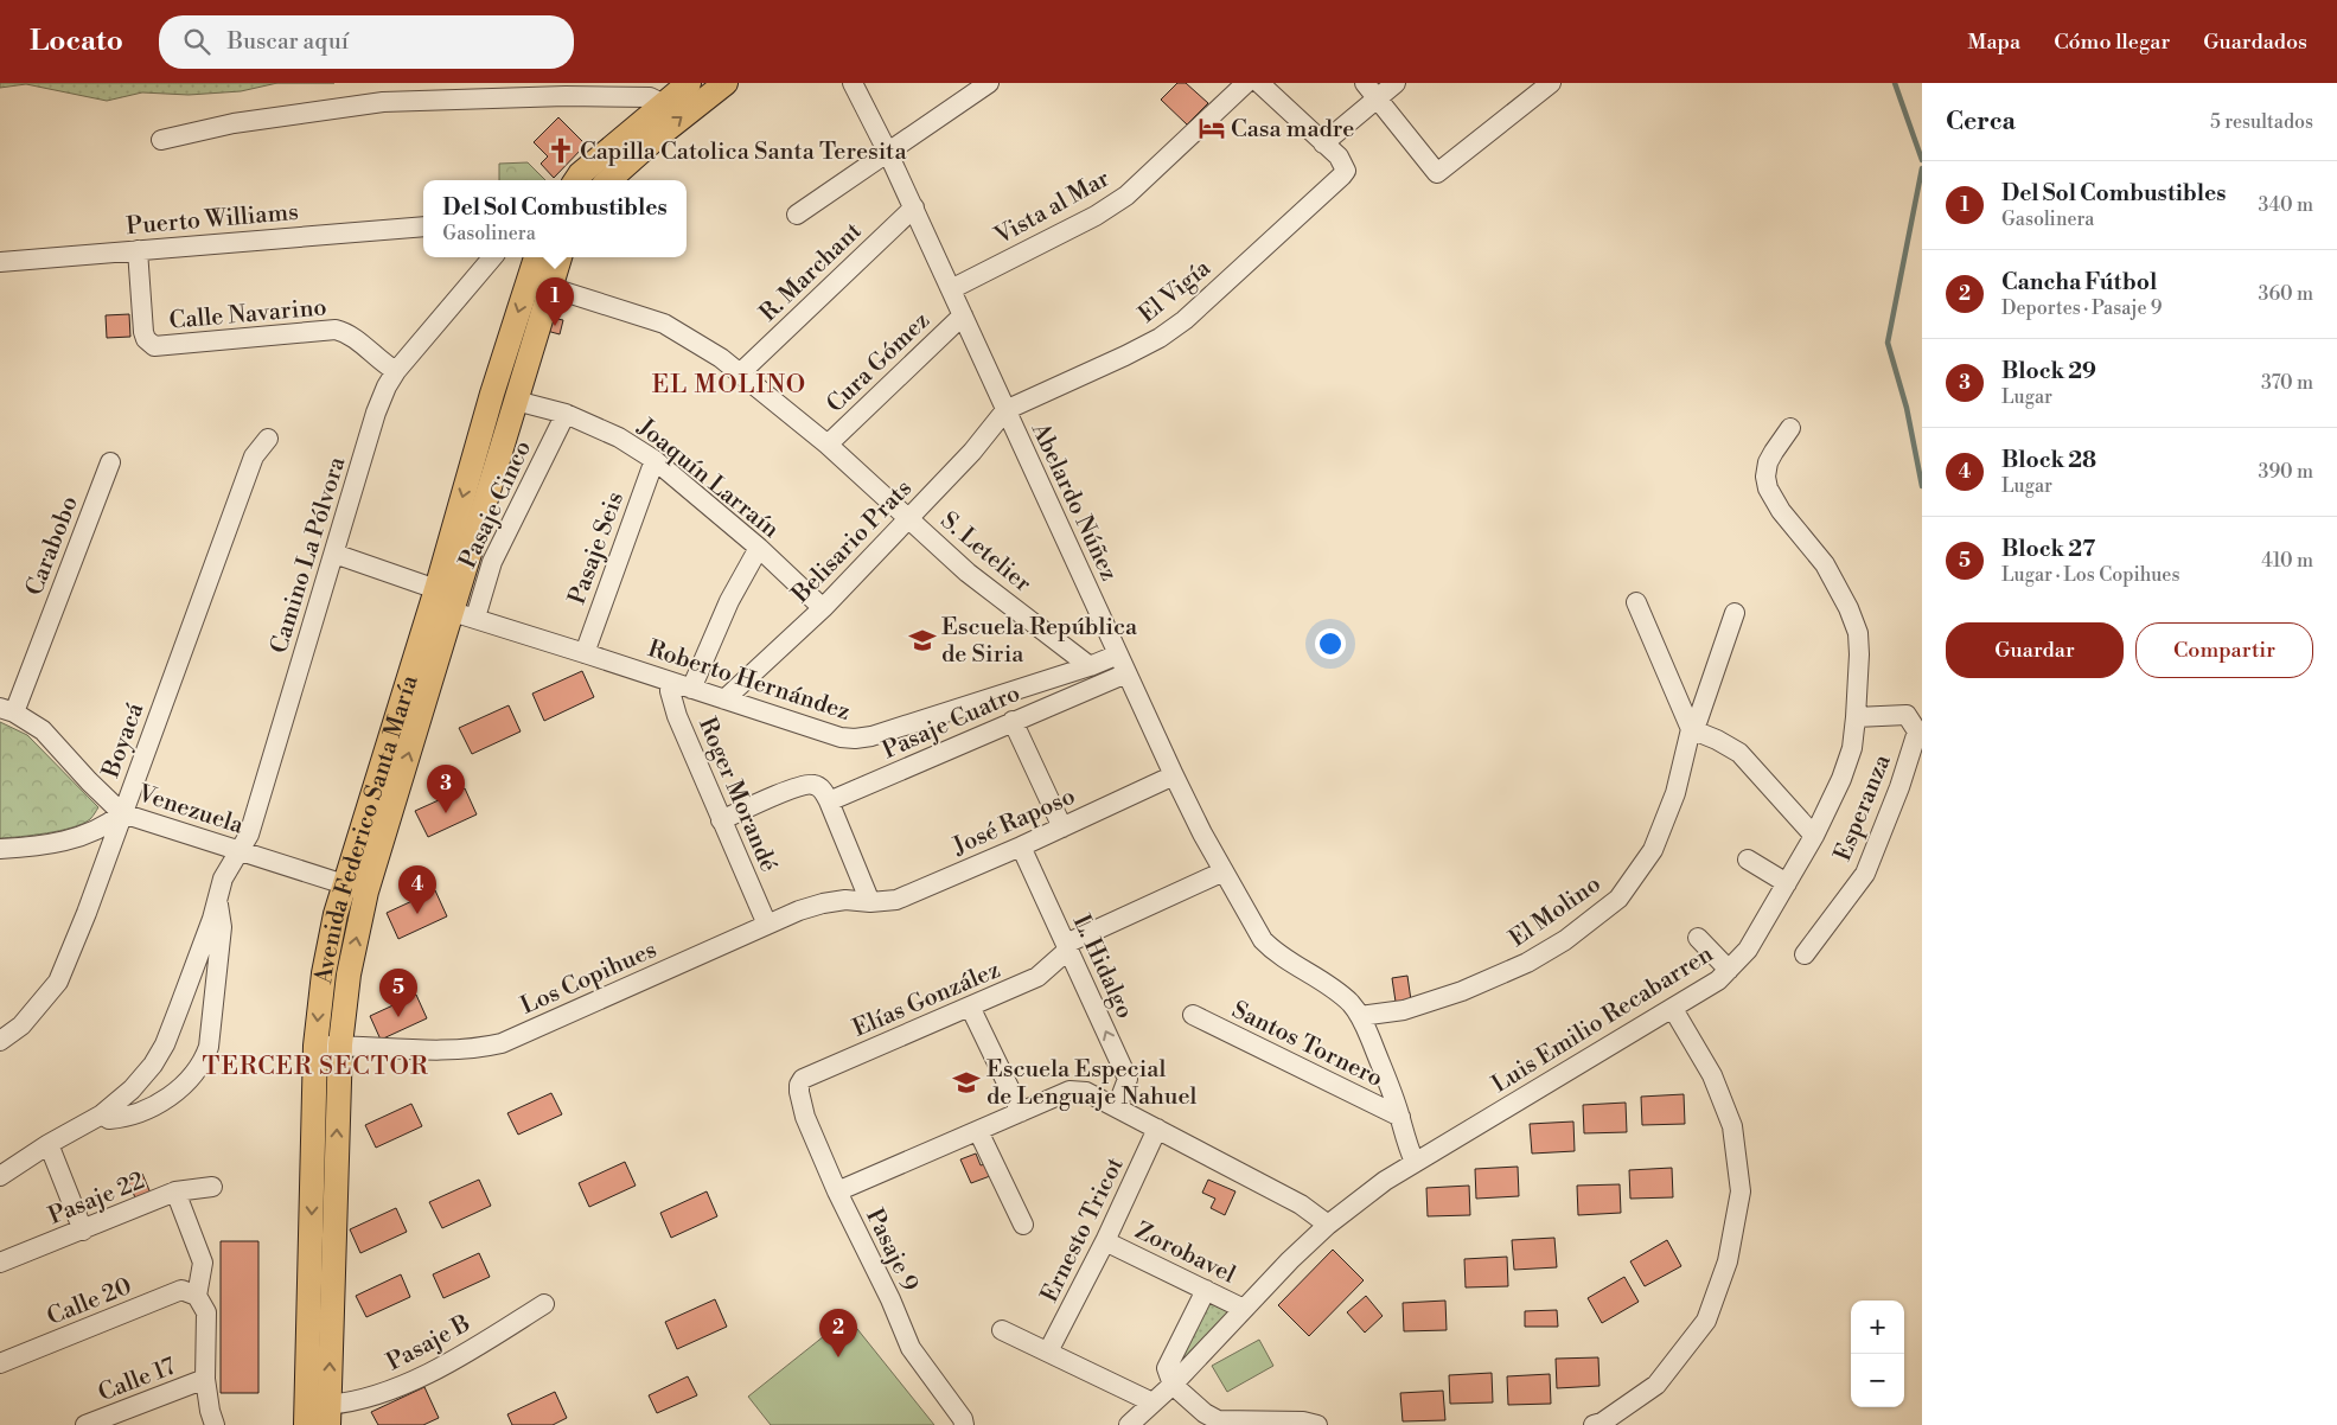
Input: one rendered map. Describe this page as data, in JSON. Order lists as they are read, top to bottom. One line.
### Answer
{"streets":{"main road":["Avenida Federico Santa María"],"street":["Vista al Mar","Puerto Williams","R. Marchant","El Vigía","Calle Navarino","Cura Gómez","Joaquín Larraín","Abelardo Núñez","Pasaje Cinco","Belisario Prats","Carabobo","Pasaje Seis","S. Letelier","Camino La Pólvora","Roberto Hernández","Pasaje Cuatro","Boyacá","Roger Morandé","Esperanza","Venezuela","José Raposo","El Molino","L. Hidalgo","Los Copihues","Elías González","Luis Emilio Recabarren","Santos Tornero","Pasaje 22","Ernesto Tricot","Pasaje 9","Zorobavel","Calle 20","Pasaje B","Calle 17"]},"crossings":[["Vista al Mar","Abelardo Núñez"],["Puerto Williams","Calle Navarino"],["R. Marchant","Abelardo Núñez"],["R. Marchant","S. Letelier"],["El Vigía","Abelardo Núñez"],["El Vigía","Belisario Prats"],["Calle Navarino","Camino La Pólvora"],["Cura Gómez","Abelardo Núñez"],["Cura Gómez","S. Letelier"],["Joaquín Larraín","Pasaje Cinco"],["Joaquín Larraín","Belisario Prats"],["Joaquín Larraín","Pasaje Seis"],["Joaquín Larraín","Avenida Federico Santa María"],["Abelardo Núñez","Belisario Prats"],["Abelardo Núñez","Roberto Hernández"],["Abelardo Núñez","Pasaje Cuatro"],["Abelardo Núñez","José Raposo"],["Abelardo Núñez","El Molino"],["Abelardo Núñez","Elías González"],["Abelardo Núñez","Luis Emilio Recabarren"],["Abelardo Núñez","Santos Tornero"],["Pasaje Cinco","Roberto Hernández"],["Belisario Prats","S. Letelier"],["Belisario Prats","Roberto Hernández"],["Carabobo","Venezuela"],["Pasaje Seis","Roberto Hernández"],["S. Letelier","Roberto Hernández"],["S. Letelier","Avenida Federico Santa María"],["Camino La Pólvora","Roberto Hernández"],["Camino La Pólvora","Venezuela"],["Roberto Hernández","Roger Morandé"],["Roberto Hernández","Avenida Federico Santa María"],["Boyacá","Venezuela"],["Roger Morandé","Los Copihues"],["Esperanza","Luis Emilio Recabarren"],["Venezuela","Avenida Federico Santa María"],["José Raposo","L. Hidalgo"],["José Raposo","Los Copihues"],["Avenida Federico Santa María","Los Copihues"],["Avenida Federico Santa María","Pasaje B"],["L. Hidalgo","Elías González"],["Elías González","Pasaje 9"],["Luis Emilio Recabarren","Zorobavel"],["Ernesto Tricot","Zorobavel"]],"districts":["EL MOLINO","TERCER SECTOR"],"places":{"hotel":["Casa madre"],"church":["Capilla Catolica Santa Teresita"],"school or university":["Escuela República de Siria","Escuela Especial de Lenguaje Nahuel"]},"page":{"header":"Locato","search":"Buscar aquí","nav":["Mapa","Cómo llegar","Guardados"],"heading":["Cerca","5 resultados"],"list":[{"mark":"1","name":"Del Sol Combustibles","note":"Gasolinera","value":"340 m"},{"mark":"2","name":"Cancha Fútbol","note":"Deportes · Pasaje 9","value":"360 m"},{"mark":"3","name":"Block 29","note":"Lugar","value":"370 m"},{"mark":"4","name":"Block 28","note":"Lugar","value":"390 m"},{"mark":"5","name":"Block 27","note":"Lugar · Los Copihues","value":"410 m"}],"popup":["Del Sol Combustibles","Gasolinera"],"pins":["1","3","4","5","2"],"buttons":["Guardar","Compartir"],"map_buttons":["+","−"]}}
